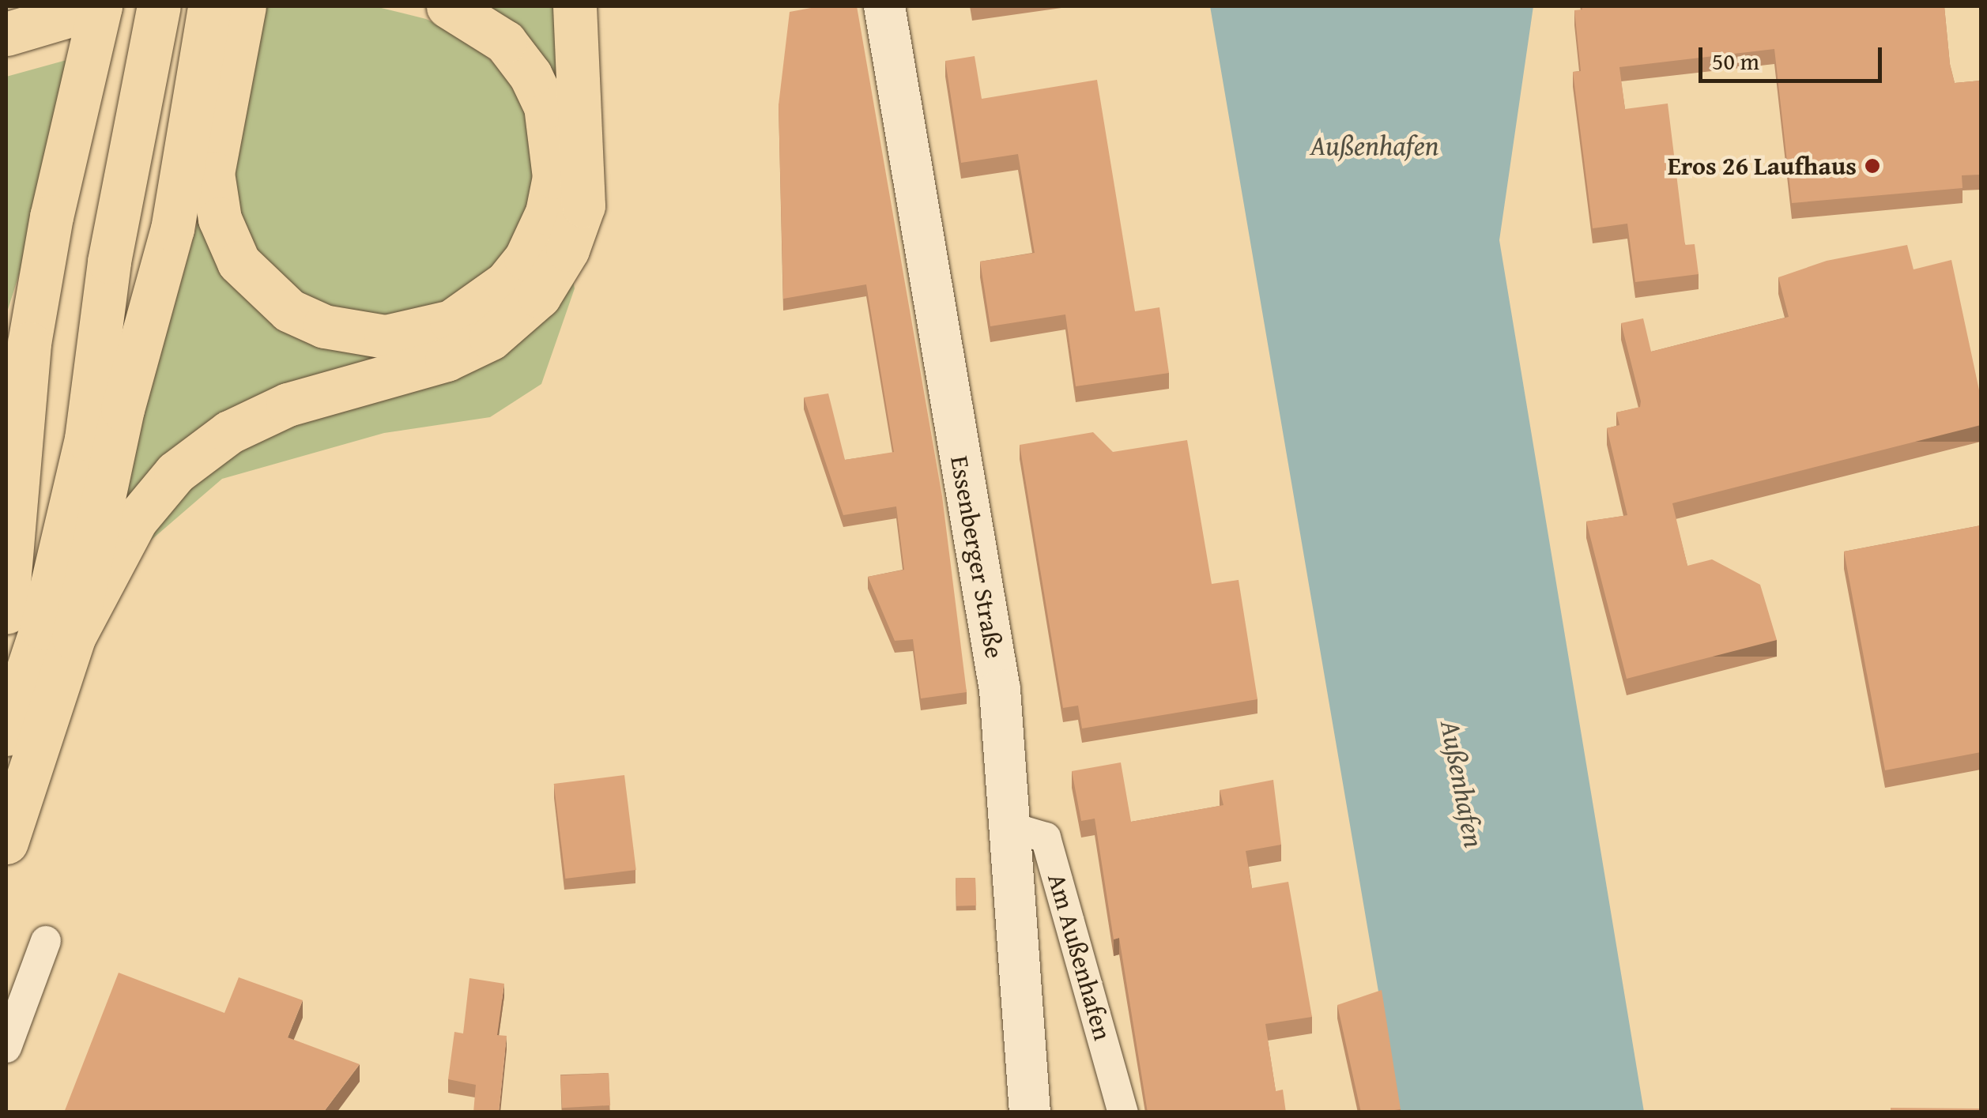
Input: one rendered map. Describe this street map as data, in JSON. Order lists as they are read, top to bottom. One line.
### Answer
{"streets":{"street":["Essenberger Straße","Am Außenhafen"]},"crossings":[["Essenberger Straße","Am Außenhafen"]],"water":["Außenhafen"],"places":["Eros 26 Laufhaus"],"scale_bar":"50 m"}
